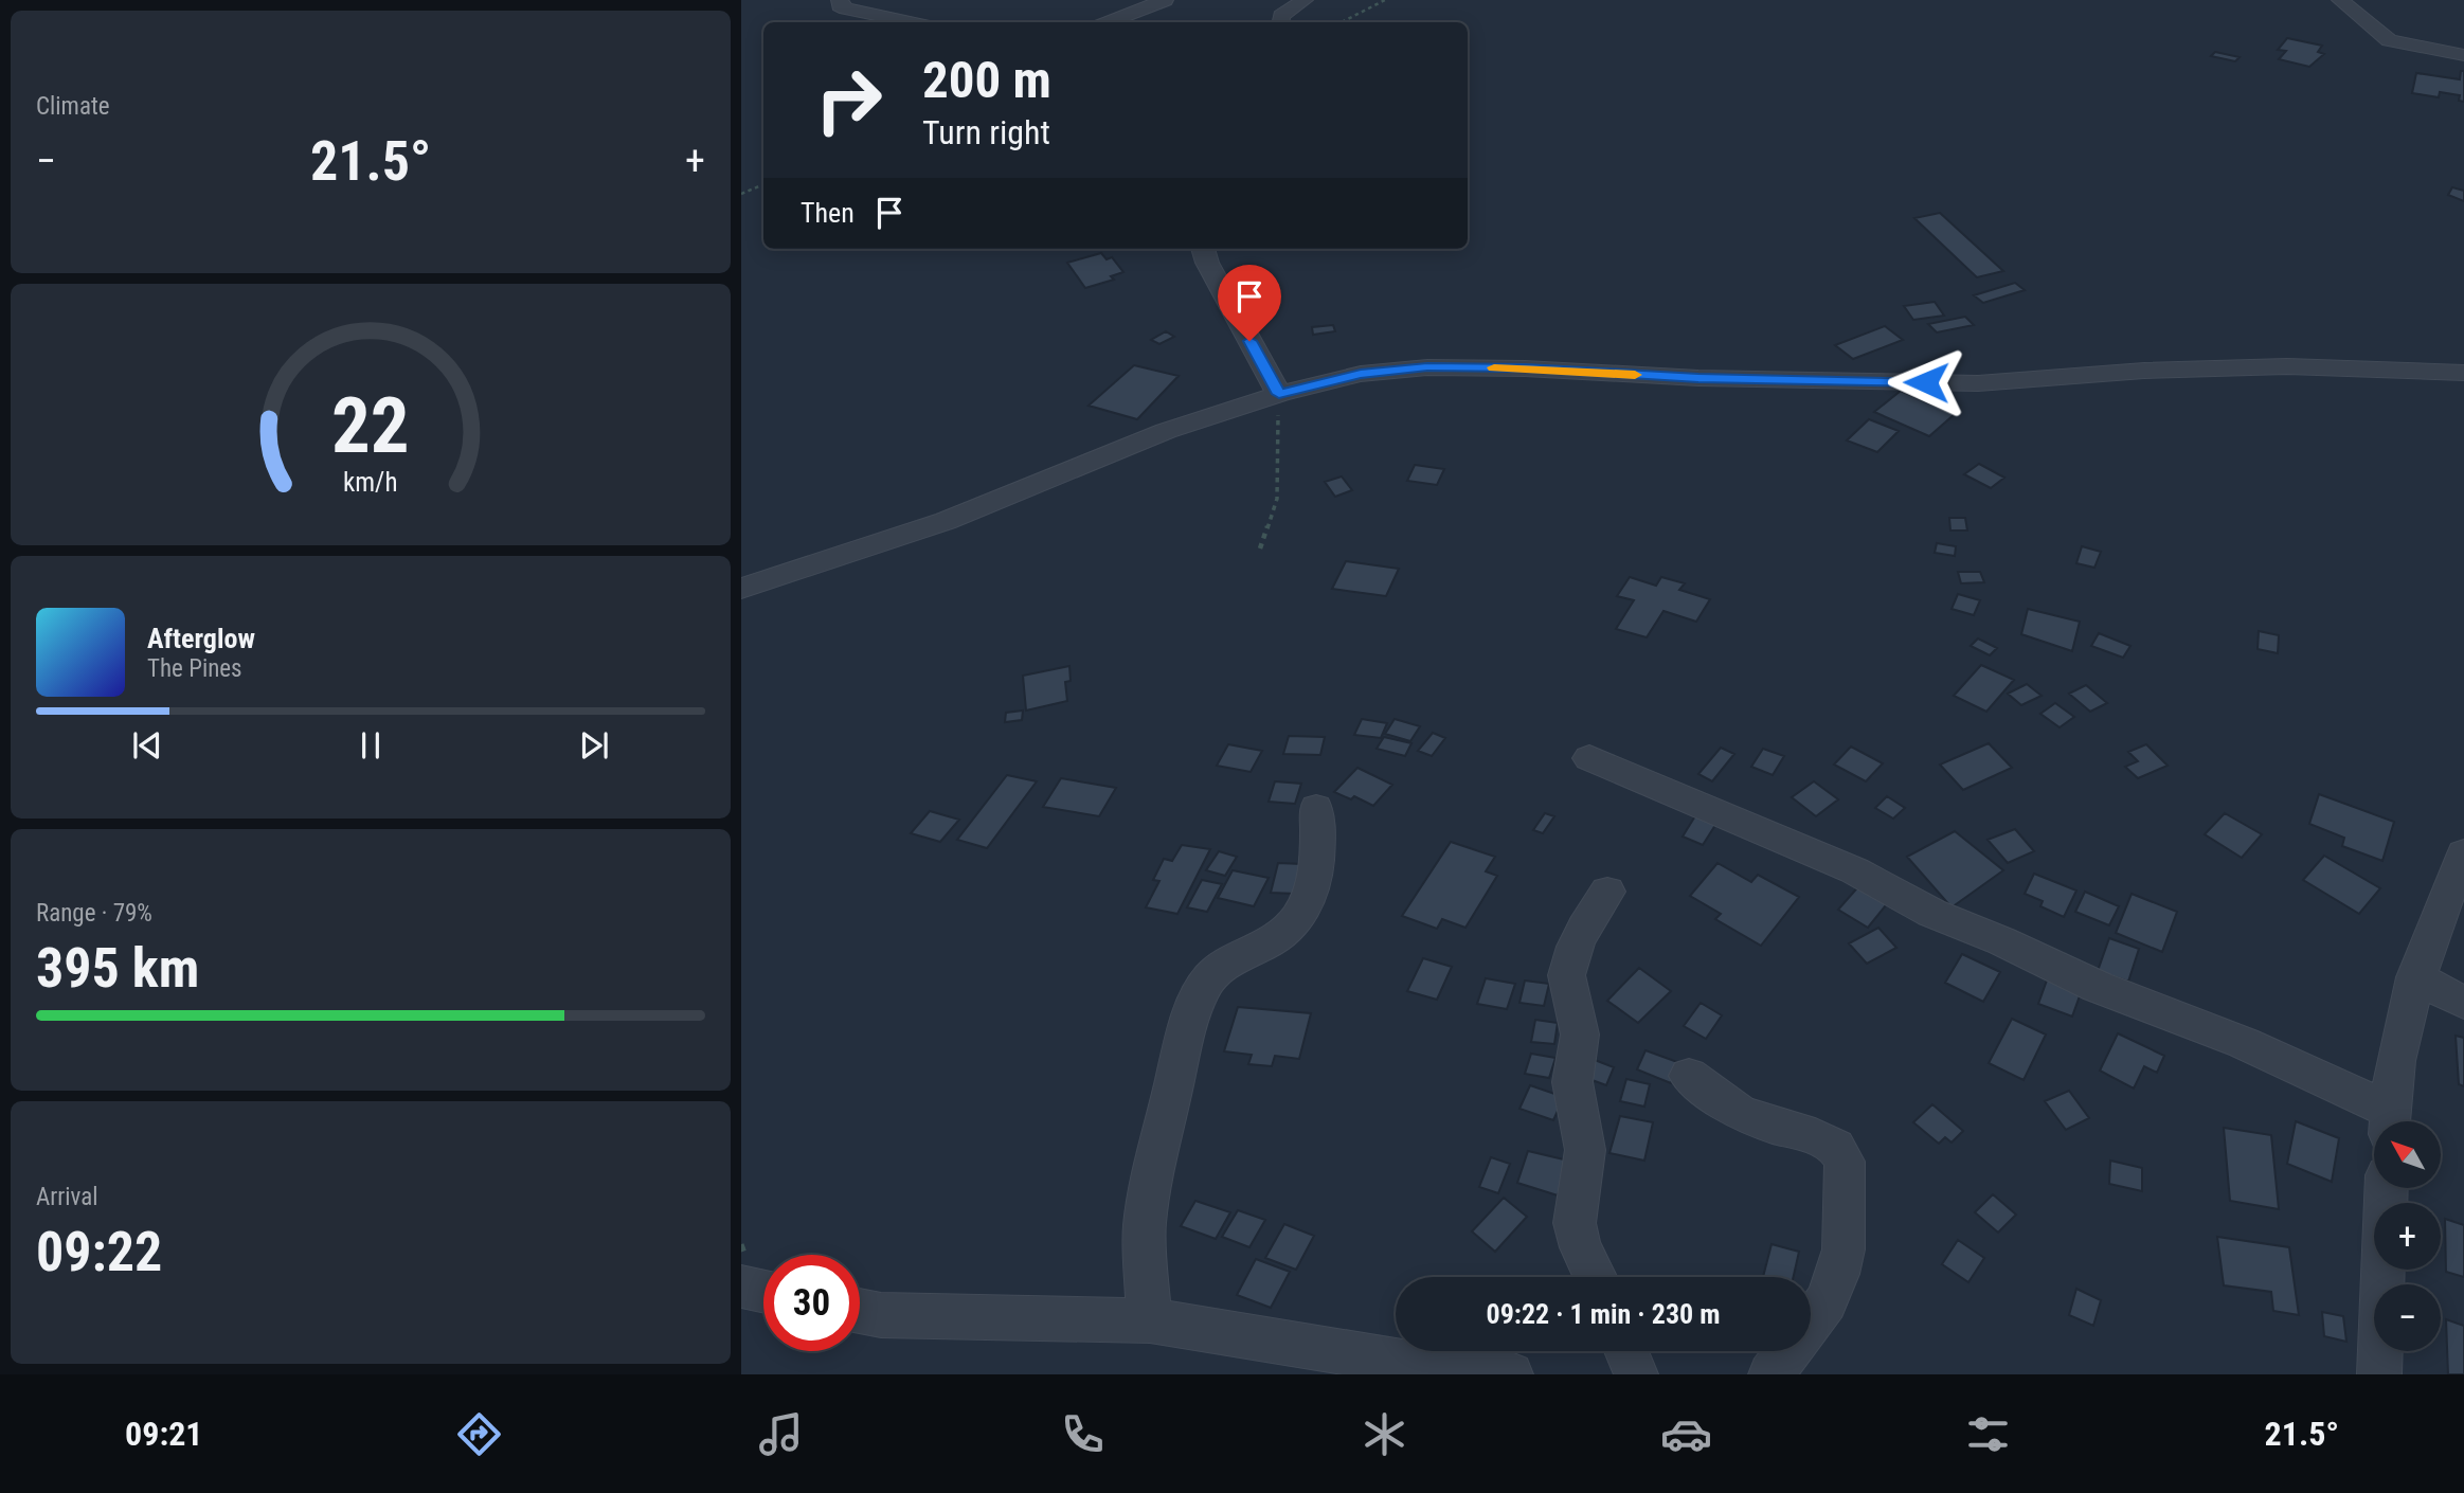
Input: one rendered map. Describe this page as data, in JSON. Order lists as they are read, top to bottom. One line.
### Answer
{"north":"top left","page":{"tile":["Climate",["Range · 79%","395 km"],["Arrival","09:22"]],"turn":["200 m","Turn right"],"heat":["−","21.5°","+"],"then":"Then","song":["Afterglow","The Pines"],"map_buttons":["+","−"],"limit":"30","trip":"09:22 · 1 min · 230 m","tabs":["09:21","21.5°"],"gauge":["22","km/h"]}}
